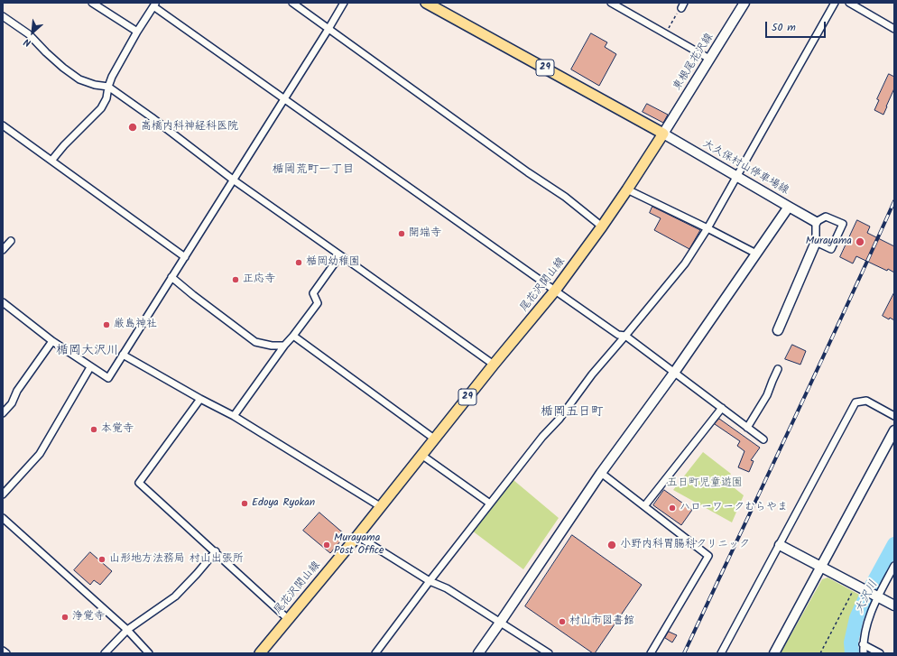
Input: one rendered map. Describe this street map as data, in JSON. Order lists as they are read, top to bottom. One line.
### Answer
{"streets":{"main road":["29","尾花沢関山線"],"street":["東根尾花沢線","大久保村山停車場線"]},"crossings":[["東根尾花沢線","29"],["東根尾花沢線","大久保村山停車場線"],["東根尾花沢線","尾花沢関山線"],["29","大久保村山停車場線"],["29","尾花沢関山線"],["大久保村山停車場線","尾花沢関山線"]],"districts":["楯岡荒町一丁目","楯岡大沢川","楯岡五日町"],"water":["大沢川"],"parks":["五日町児童遊園"],"places":["高橋内科神経科医院","開端寺","Murayama","楯岡幼稚園","正応寺","厳島神社","本覚寺","Edoya Ryokan","ハローワークむらやま","Murayama Post Office","小野内科胃腸科クリニック","山形地方法務局 村山出張所","浄覚寺","村山市図書館"],"scale_bar":"50 m","north":"bottom left"}
